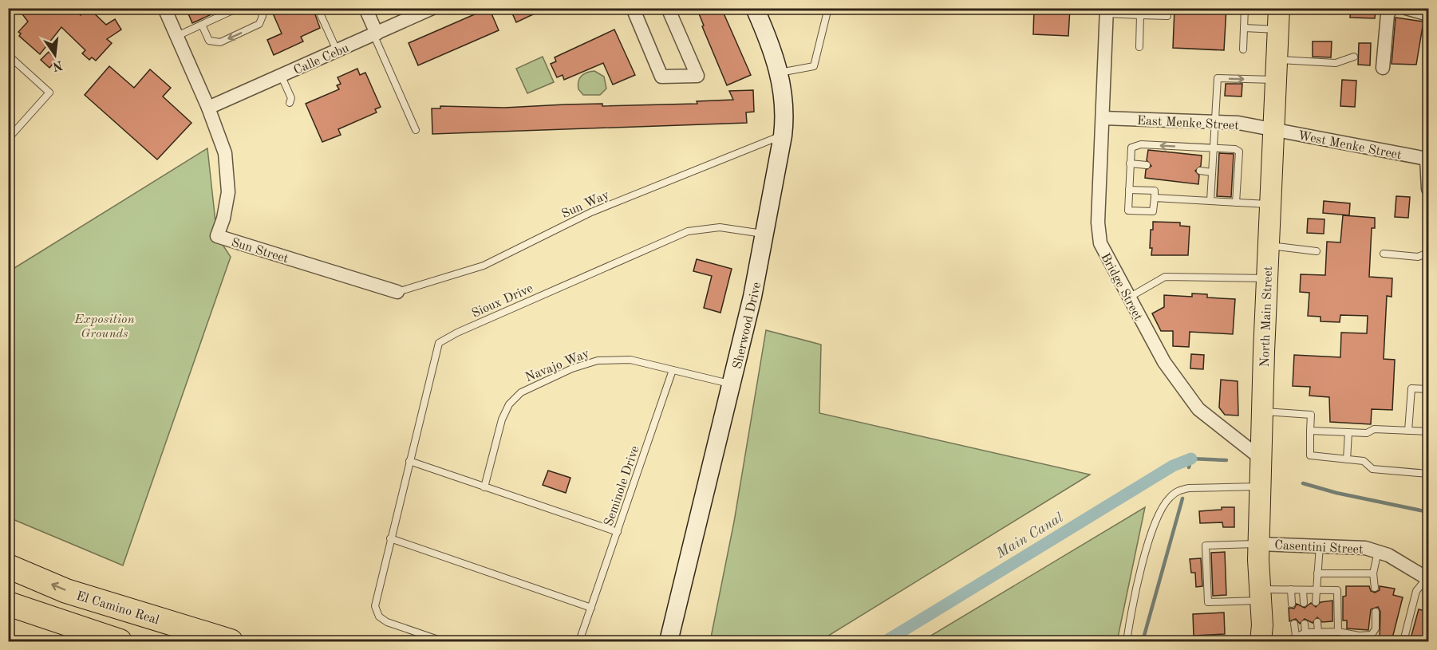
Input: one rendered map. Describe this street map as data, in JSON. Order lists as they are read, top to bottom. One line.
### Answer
{"streets":{"highway":["El Camino Real"],"main road":["North Main Street","Sherwood Drive"],"street":["Calle Cebu","East Menke Street","West Menke Street","Sun Street","Bridge Street","Casentini Street"],"lane":["Sun Way","Sioux Drive","Navajo Way","Seminole Drive"]},"crossings":[["Calle Cebu","Sun Street"],["East Menke Street","West Menke Street"],["East Menke Street","Bridge Street"],["East Menke Street","North Main Street"],["West Menke Street","North Main Street"],["Sun Way","Sun Street"],["Sun Way","Sherwood Drive"],["Bridge Street","North Main Street"],["Sioux Drive","Sherwood Drive"],["North Main Street","Casentini Street"],["Sherwood Drive","Navajo Way"],["Navajo Way","Seminole Drive"]],"water":["Main Canal"],"parks":["Exposition Grounds"],"north":"bottom"}
